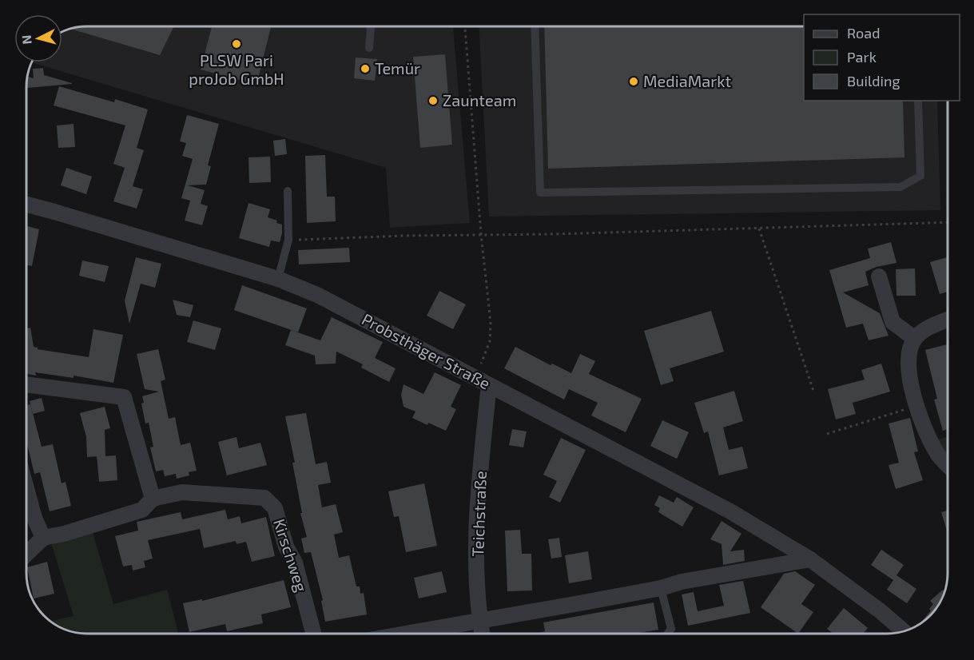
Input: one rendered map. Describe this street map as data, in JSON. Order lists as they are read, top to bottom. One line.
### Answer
{"streets":{"street":["Probsthäger Straße","Teichstraße","Kirschweg"]},"crossings":[["Probsthäger Straße","Teichstraße"]],"places":["PLSW Pari proJob GmbH","Temür","MediaMarkt","Zaunteam"],"legend":["Road","Park","Building"],"north":"left"}
